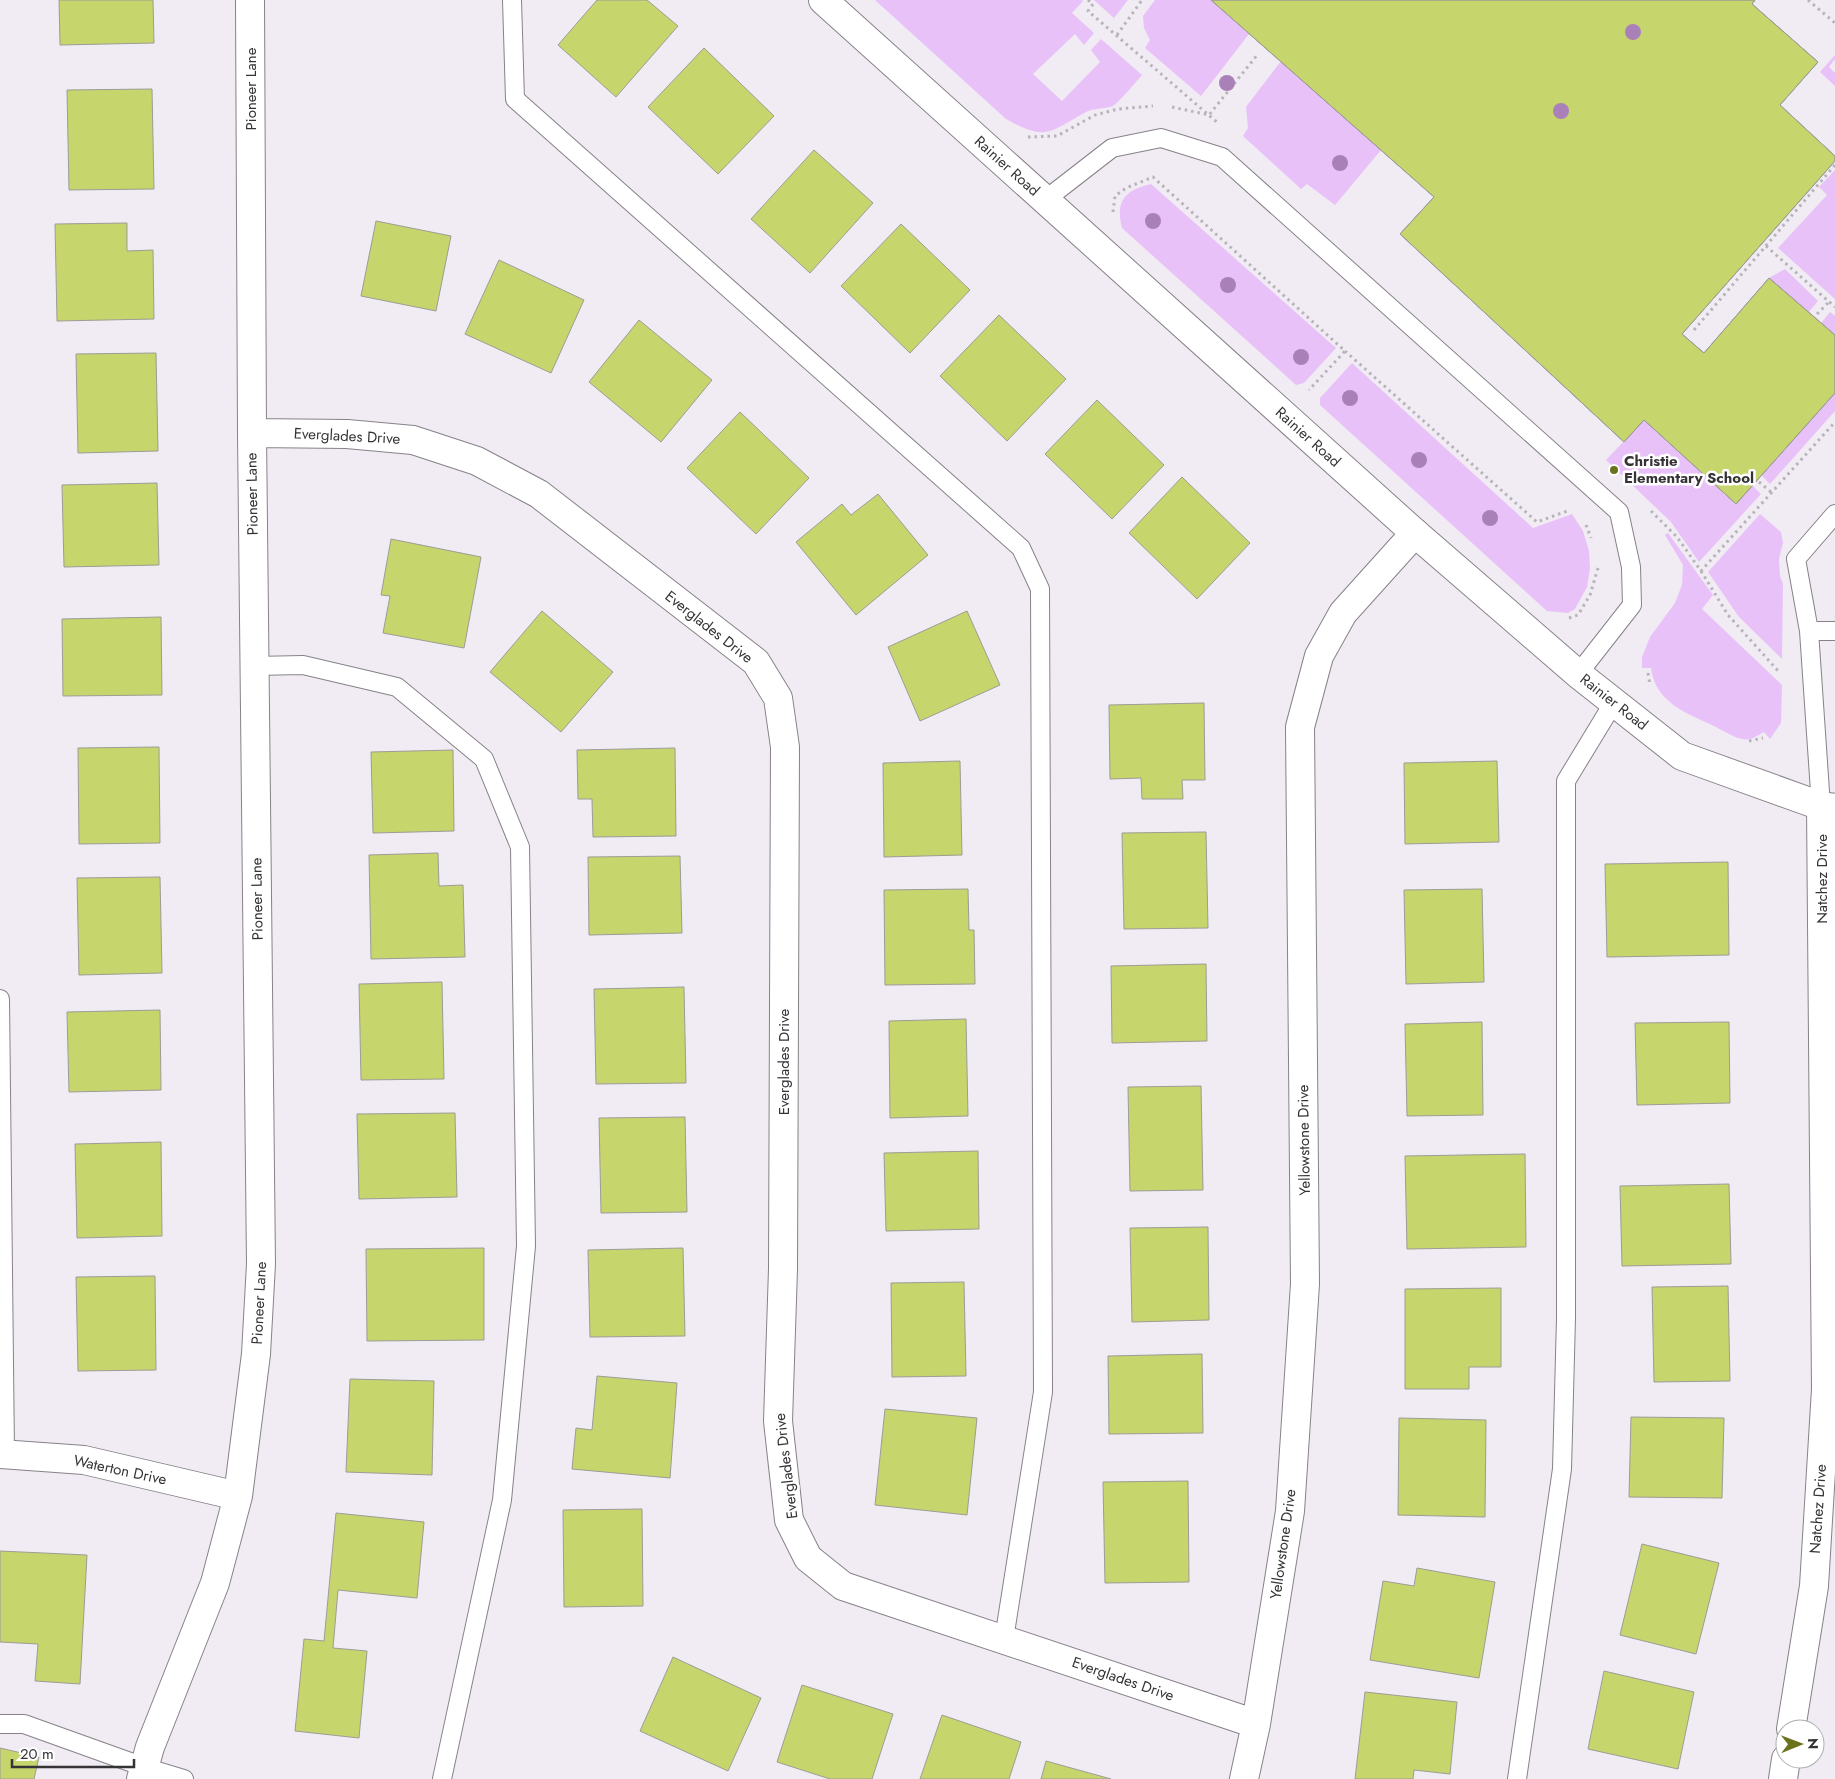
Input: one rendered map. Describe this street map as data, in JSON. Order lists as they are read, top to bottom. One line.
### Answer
{"streets":{"street":["Pioneer Lane","Rainier Road","Everglades Drive","Natchez Drive","Yellowstone Drive","Waterton Drive"]},"crossings":[["Pioneer Lane","Everglades Drive"],["Pioneer Lane","Waterton Drive"],["Rainier Road","Natchez Drive"],["Rainier Road","Yellowstone Drive"],["Everglades Drive","Yellowstone Drive"]],"places":["Christie Elementary School"],"scale_bar":"20 m","north":"right"}
